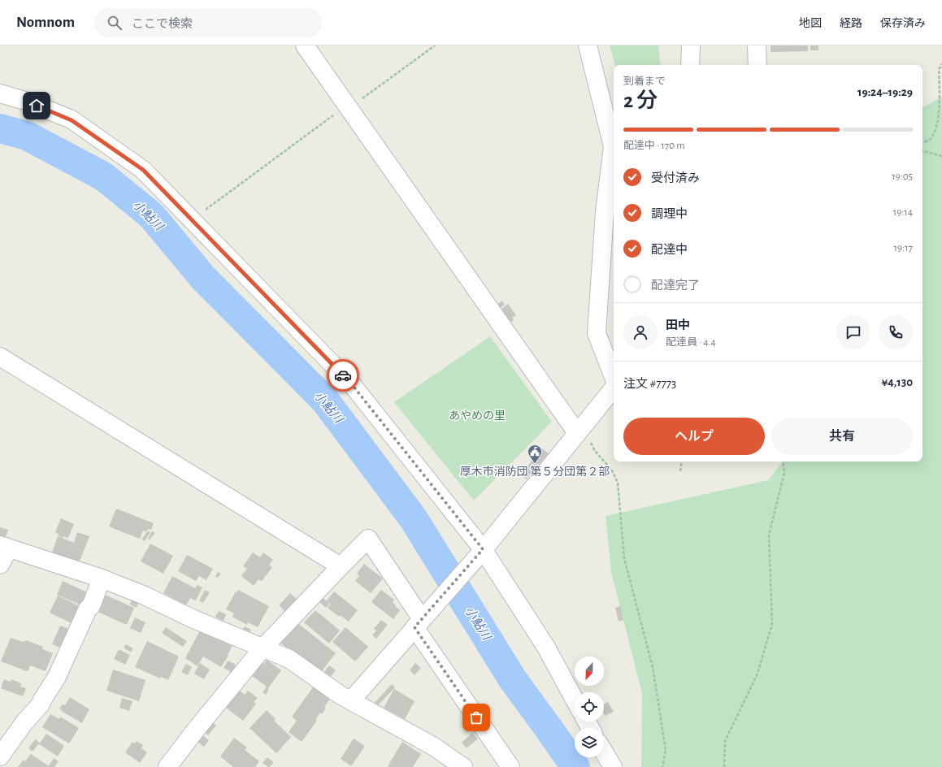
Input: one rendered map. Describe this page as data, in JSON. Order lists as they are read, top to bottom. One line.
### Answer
{"water":["小鮎川"],"parks":["あやめの里"],"places":{"public building":["厚木市消防団 第５分団第２部"]},"north":"bottom","page":{"header":"Nomnom","search":"ここで検索","nav":["地図","経路","保存済み"],"heading":["2 分","到着まで","19:24–19:29"],"panel":["田中","配達員 · 4.4","注文 #7773","¥4,130"],"bar":"配達中 · 170 m","list":[["受付済み","19:05"],["調理中","19:14"],["配達中","19:17"],"配達完了"],"buttons":["ヘルプ","共有"]}}
